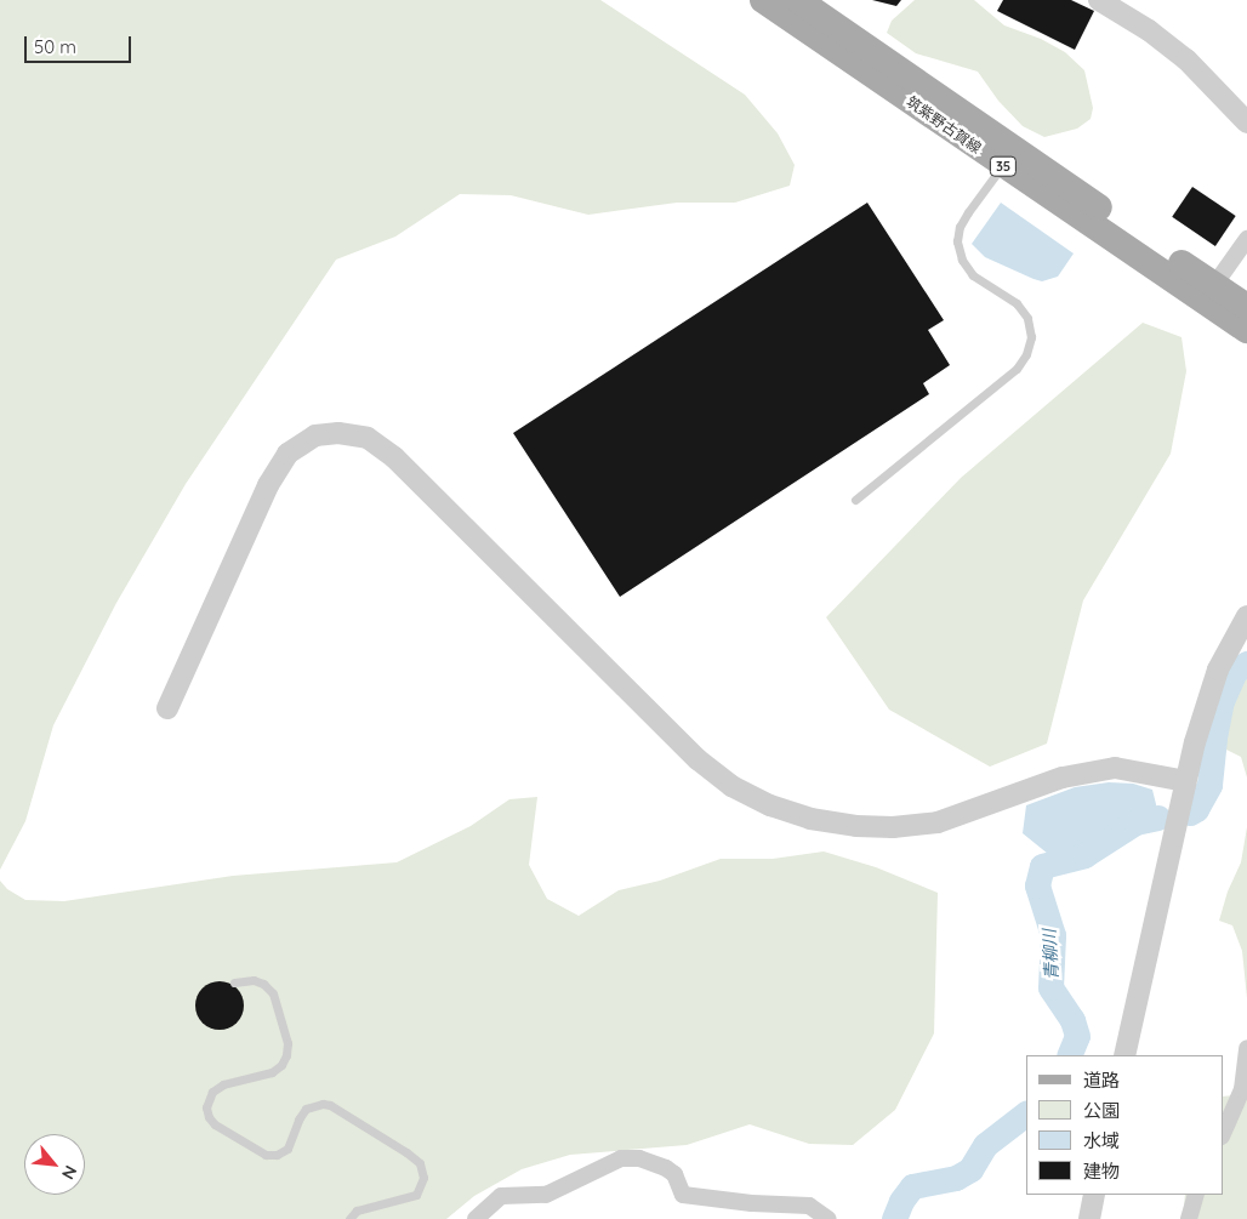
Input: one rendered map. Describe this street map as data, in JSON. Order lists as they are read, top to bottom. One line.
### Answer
{"streets":{"main road":["筑紫野古賀線","35"]},"water":["青柳川"],"legend":["道路","公園","水域","建物"],"scale_bar":"50 m","north":"bottom right"}
